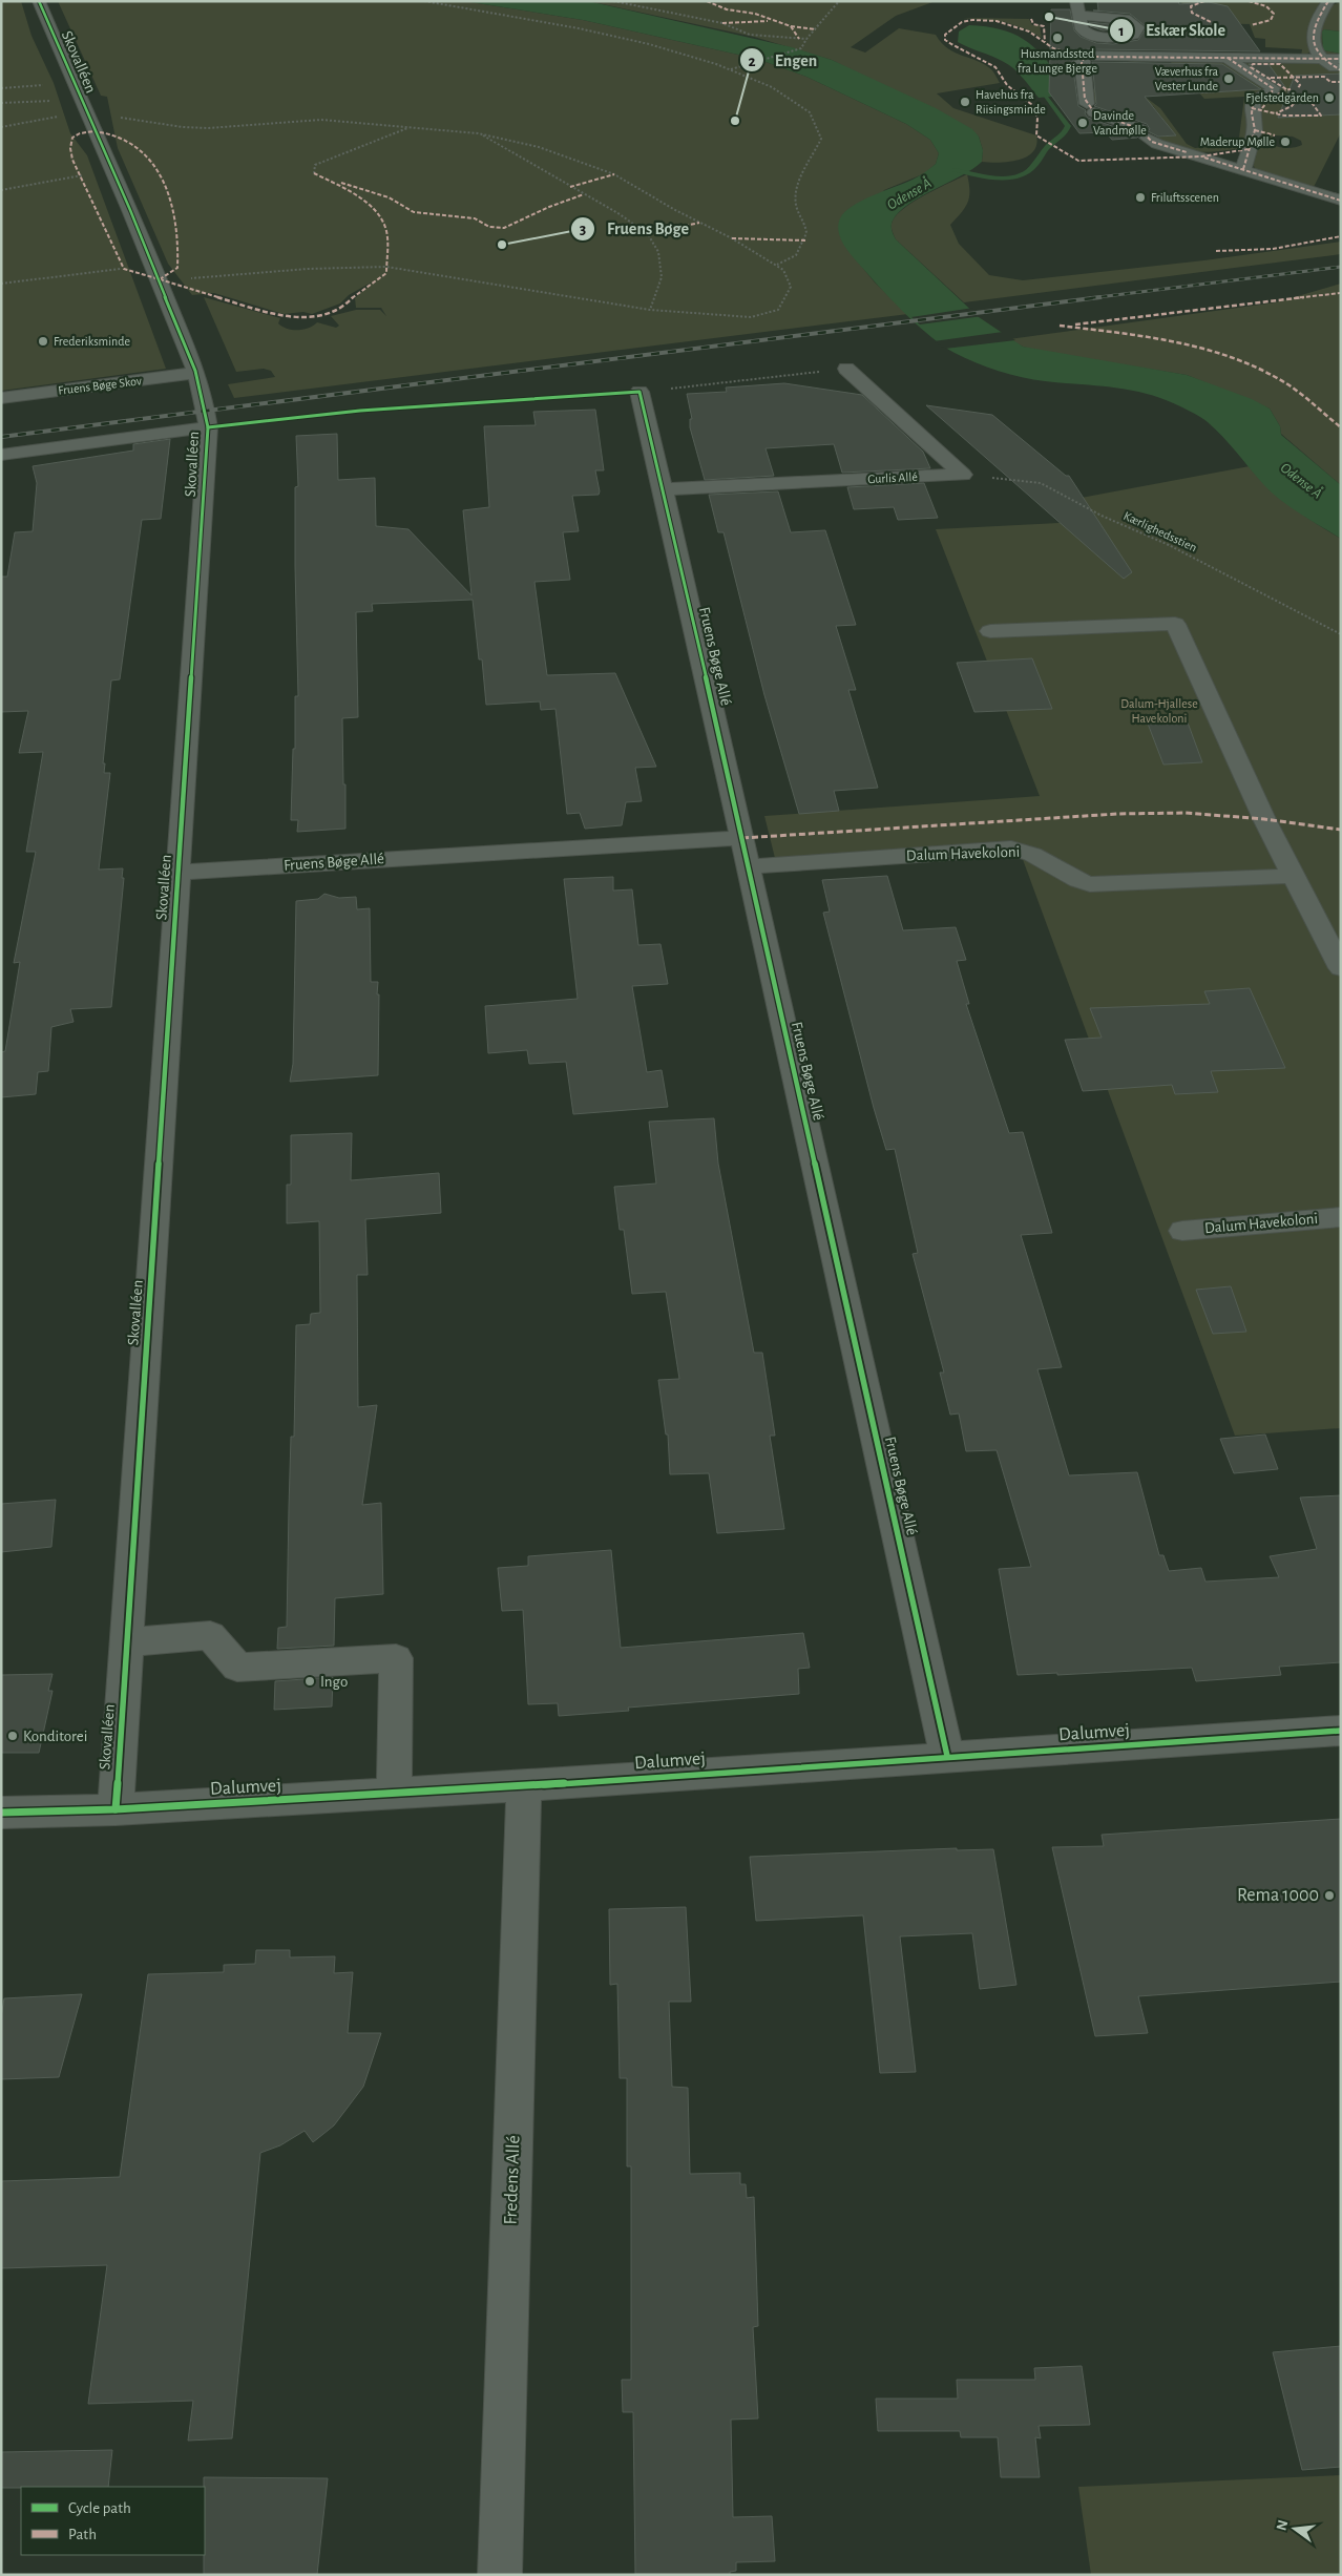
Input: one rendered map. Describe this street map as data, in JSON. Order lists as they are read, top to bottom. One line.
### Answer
{"streets":{"street":["Skovalléen","Fruens Bøge Skov","Gurlis Allé","Fruens Bøge Allé","Dalum Havekoloni","Dalumvej","Fredens Allé"],"path":["Kærlighedsstien"]},"crossings":[["Skovalléen","Fruens Bøge Skov"],["Skovalléen","Fruens Bøge Allé"],["Skovalléen","Dalumvej"],["Gurlis Allé","Kærlighedsstien"],["Gurlis Allé","Fruens Bøge Allé"],["Fruens Bøge Allé","Dalum Havekoloni"],["Fruens Bøge Allé","Dalumvej"],["Dalumvej","Fredens Allé"]],"water":["Odense Å"],"parks":["Dalum-Hjallese Havekoloni"],"places":["Eskær Skole","Husmandssted fra Lunge Bjerge","Væverhus fra Vester Lunde","Fjelstedgården","Havehus fra Riisingsminde","Engen","Davinde Vandmølle","Maderup Mølle","Friluftsscenen","Fruens Bøge","Frederiksminde","Ingo","Konditorei","Rema 1000"],"legend":["Cycle path","Path"],"north":"left"}
